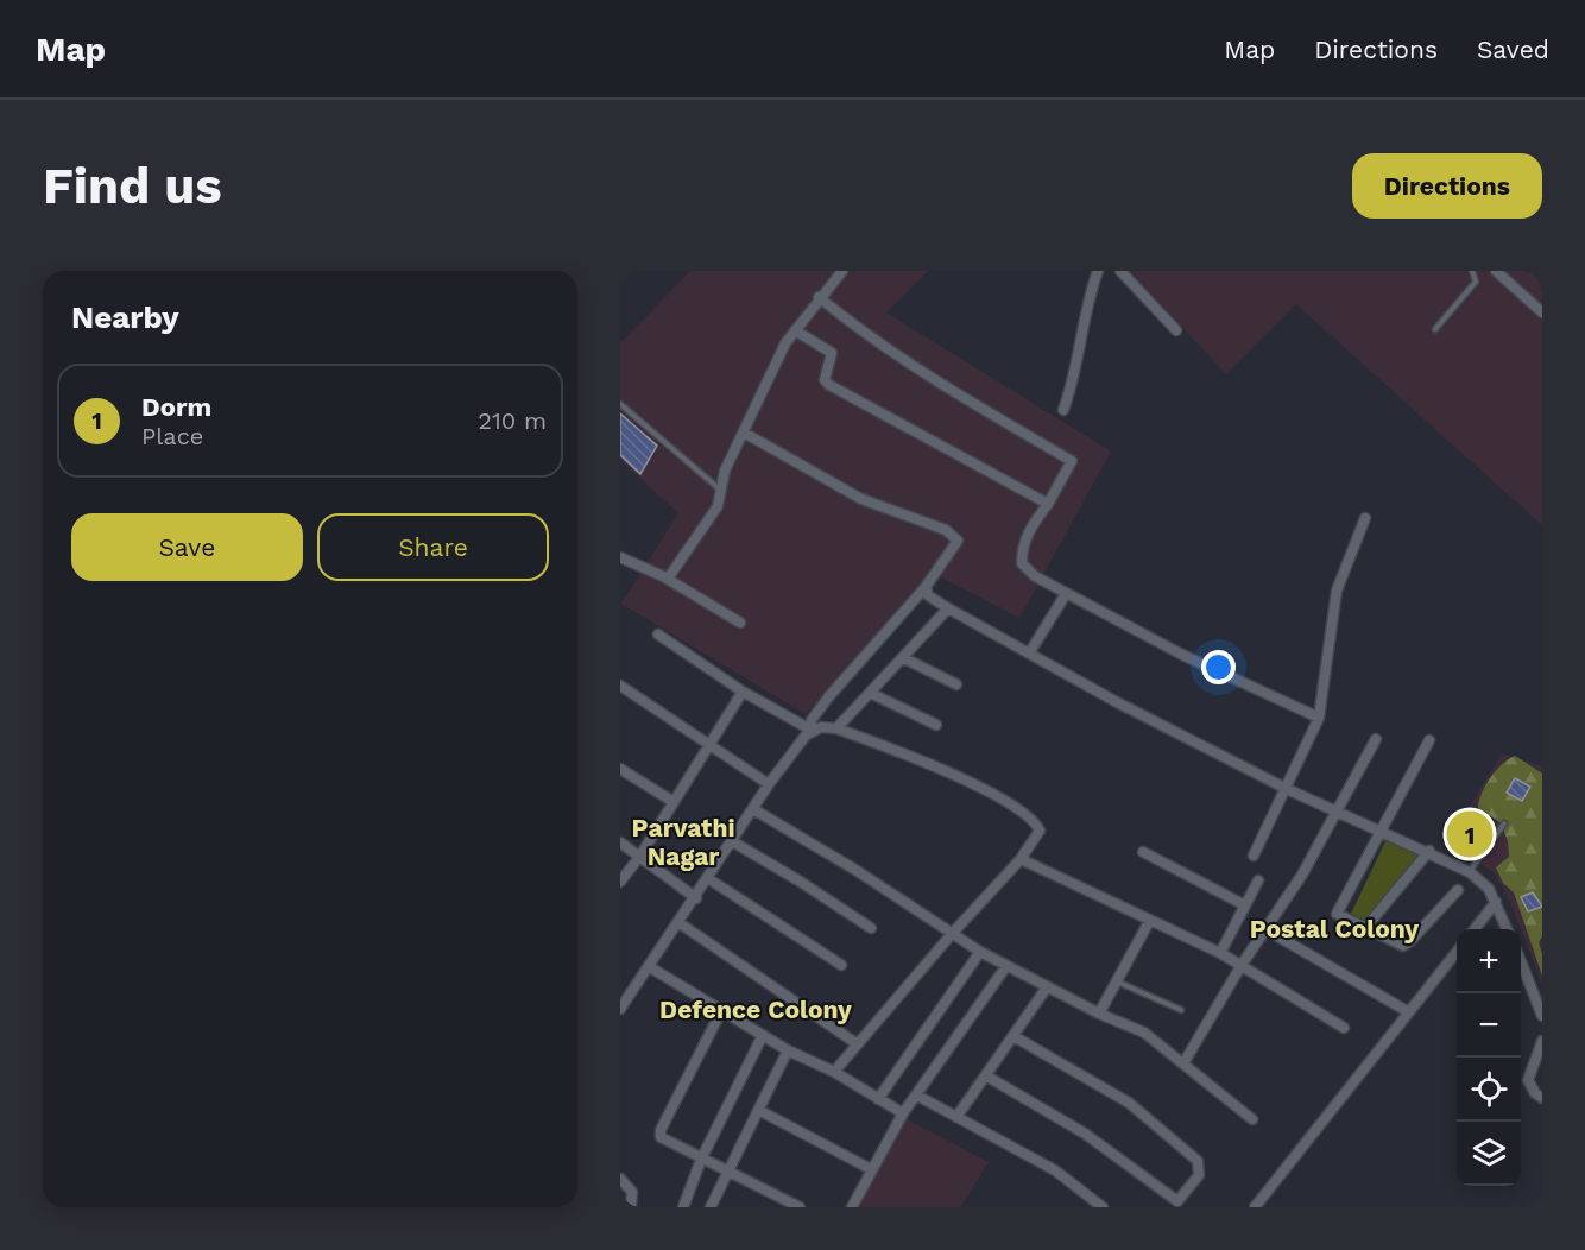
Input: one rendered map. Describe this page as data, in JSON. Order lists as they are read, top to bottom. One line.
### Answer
{"districts":["Parvathi Nagar","Postal Colony","Defence Colony"],"page":{"header":"Map","nav":["Map","Directions","Saved"],"buttons":["Directions",["Save","Share"]],"title":"Find us","heading":"Nearby","list":[{"mark":"1","name":"Dorm","note":"Place","value":"210 m"}],"pins":"1","map_buttons":["+","−"]}}
